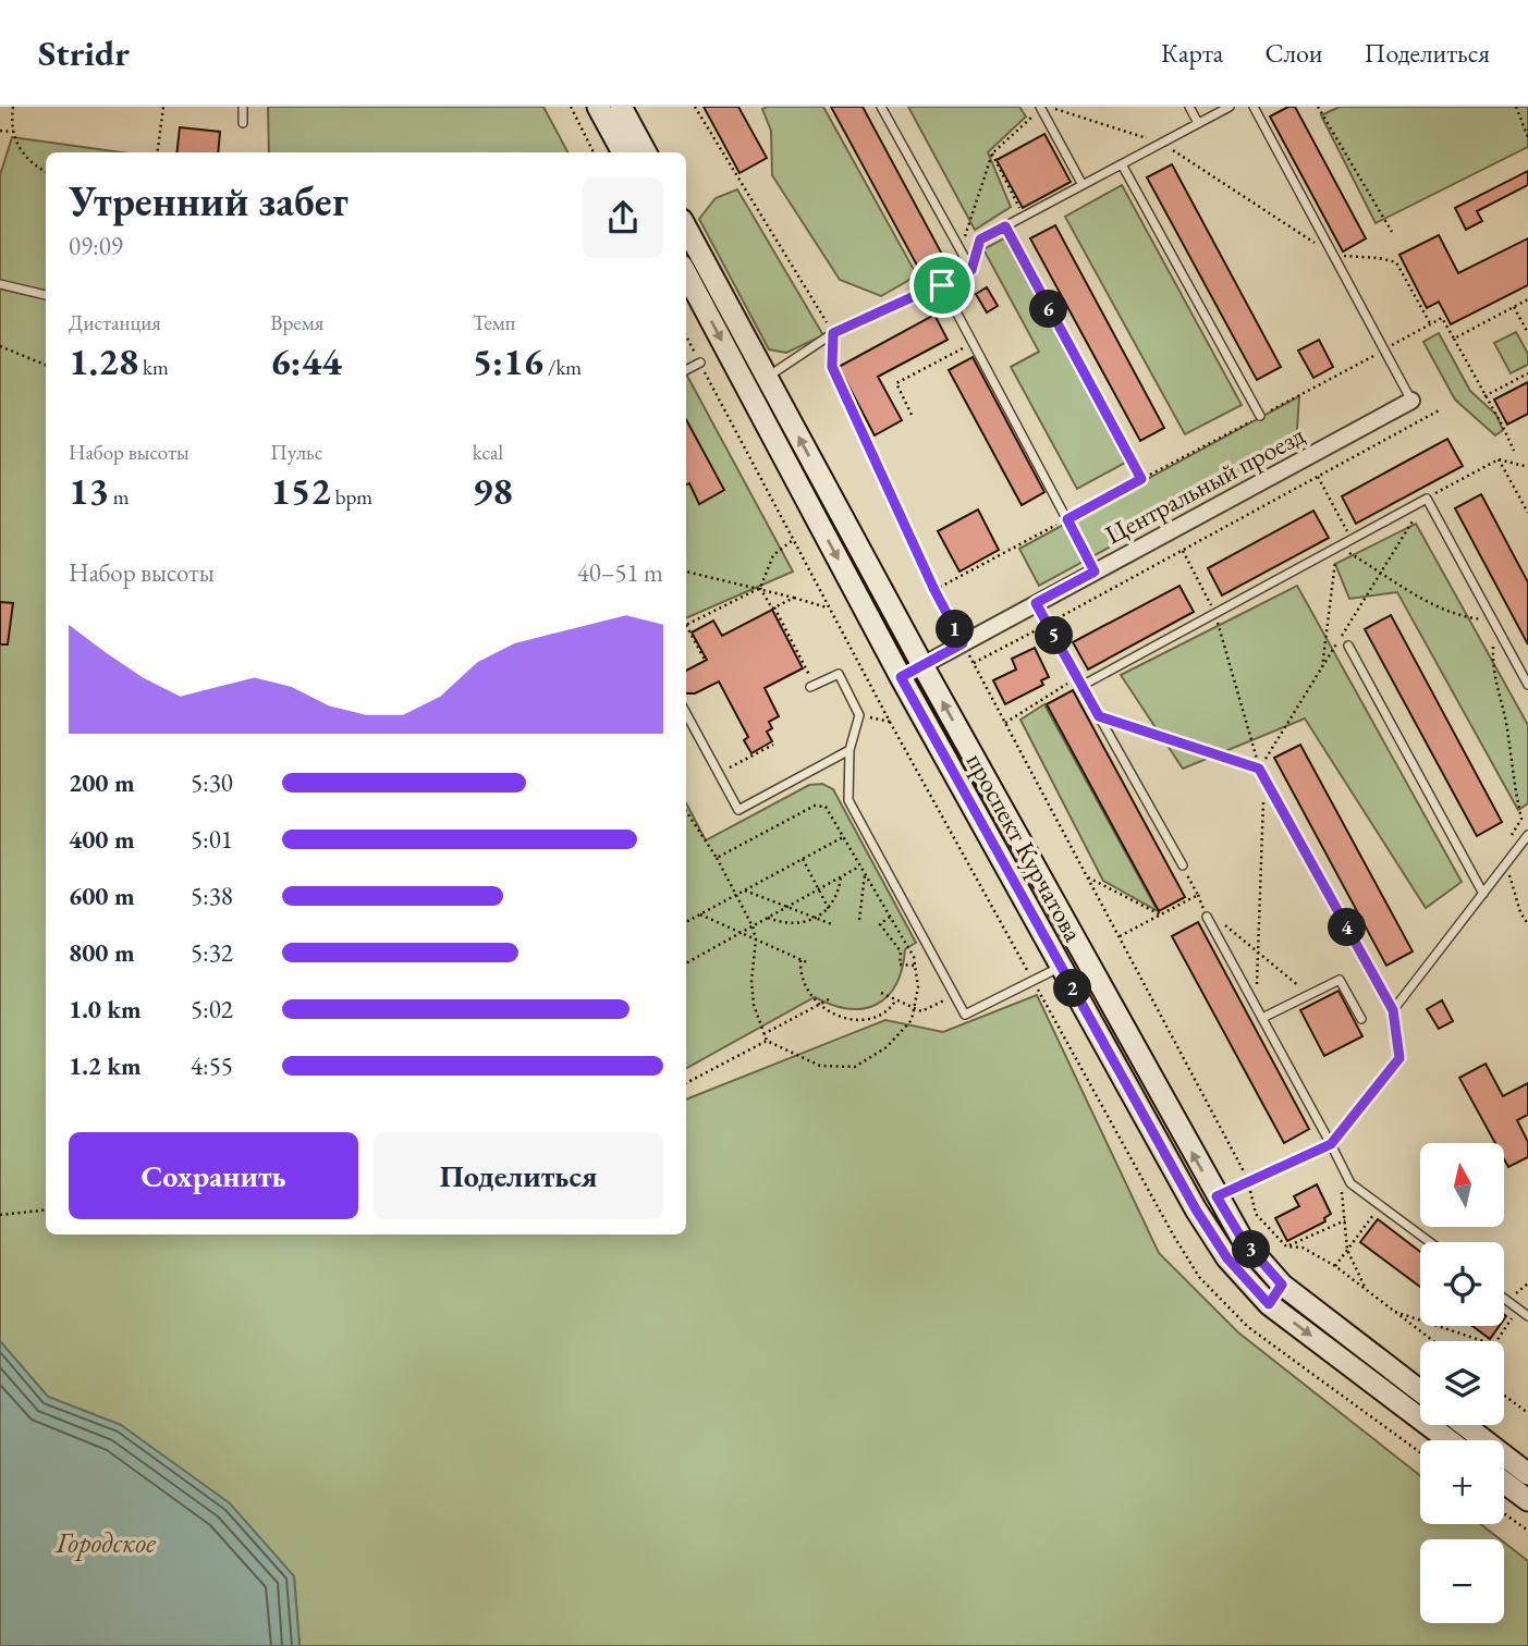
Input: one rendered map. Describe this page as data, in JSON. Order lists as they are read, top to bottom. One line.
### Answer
{"streets":{"main road":["проспект Курчатова"],"street":["Центральный проезд"]},"crossings":[["Центральный проезд","проспект Курчатова"]],"water":["Городское"],"north":"top","page":{"header":"Stridr","nav":["Карта","Слои","Поделиться"],"heading":["Утренний забег","09:09"],"stats":[["Дистанция","1.28 km"],["Время","6:44"],["Темп","5:16 /km"],["Набор высоты","13 m"],["Пульс","152 bpm"],["kcal","98"]],"pins":["6","1","5","4","2","3"],"chart":["Набор высоты","40–51 m"],"list":[{"name":"200 m","note":"5:30"},{"name":"400 m","note":"5:01"},{"name":"600 m","note":"5:38"},{"name":"800 m","note":"5:32"},{"name":"1.0 km","note":"5:02"},{"name":"1.2 km","note":"4:55"}],"buttons":["Сохранить","Поделиться"],"map_buttons":["+","−"]}}
